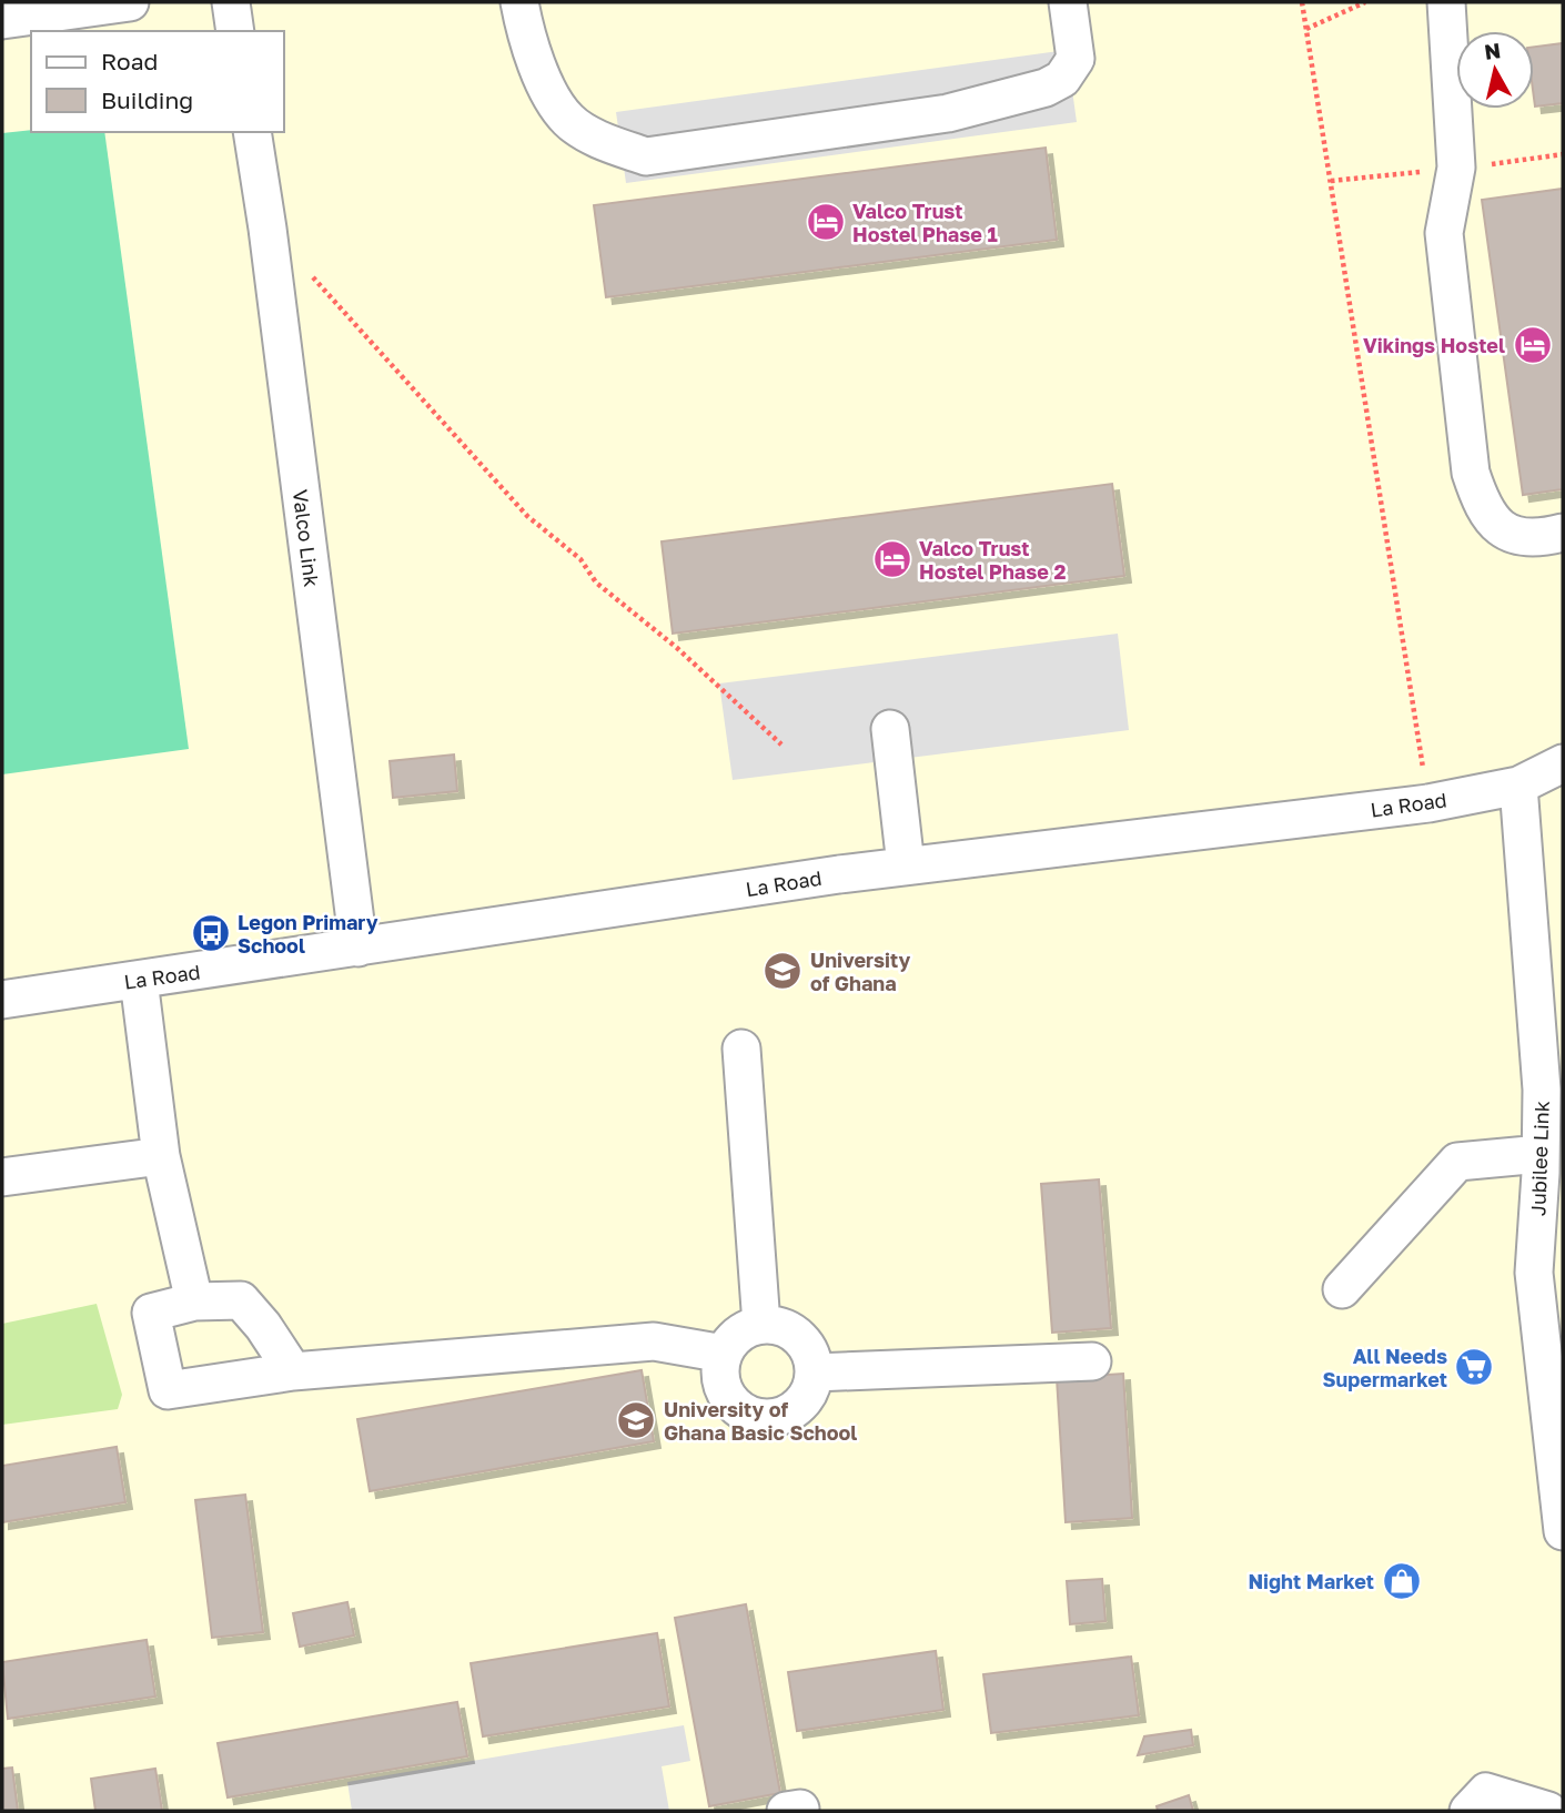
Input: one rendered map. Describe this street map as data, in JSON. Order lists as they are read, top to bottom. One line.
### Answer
{"streets":{"street":["Valco Link","La Road","Jubilee Link"]},"crossings":[["Valco Link","La Road"],["La Road","Jubilee Link"]],"places":{"hotel":["Valco Trust Hostel Phase 1","Vikings Hostel","Valco Trust Hostel Phase 2"],"bus stop":["Legon Primary School"],"school or university":["University of Ghana","University of Ghana Basic School"],"supermarket":["All Needs Supermarket"],"shop":["Night Market"]},"legend":["Road","Building"],"north":"top"}
